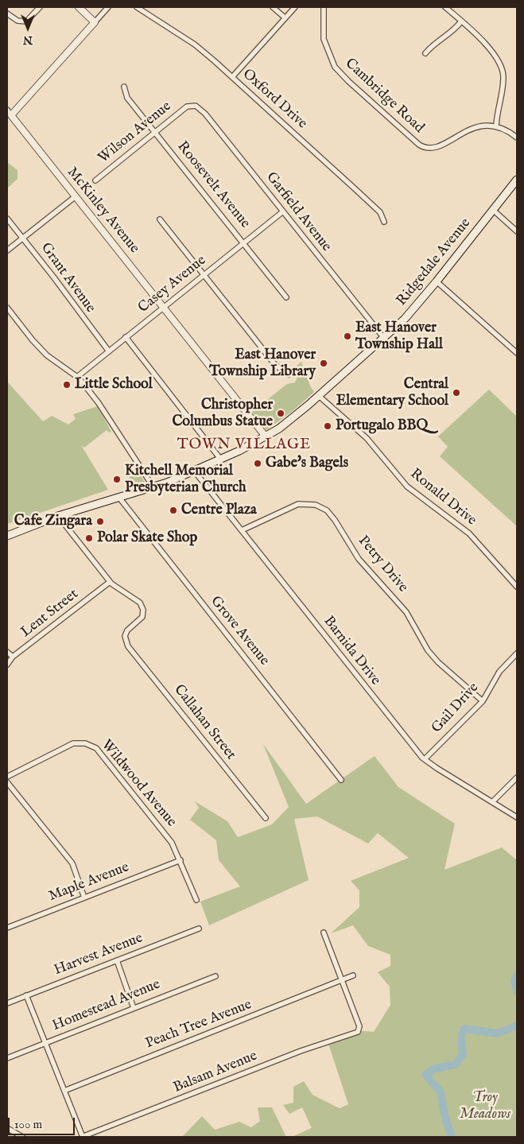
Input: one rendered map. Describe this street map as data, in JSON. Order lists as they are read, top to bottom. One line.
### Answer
{"streets":{"main road":["Ridgedale Avenue"],"street":["Cambridge Road","Oxford Drive","Wilson Avenue","Roosevelt Avenue","McKinley Avenue","Garfield Avenue","Grant Avenue","Casey Avenue","Ronald Drive","Petry Drive","Lent Street","Grove Avenue","Barnida Drive","Gail Drive","Callahan Street","Wildwood Avenue","Maple Avenue","Harvest Avenue","Homestead Avenue","Peach Tree Avenue","Balsam Avenue"]},"crossings":[["Wilson Avenue","Roosevelt Avenue"],["Wilson Avenue","Garfield Avenue"],["Roosevelt Avenue","Casey Avenue"],["McKinley Avenue","Ridgedale Avenue"],["McKinley Avenue","Casey Avenue"],["Garfield Avenue","Ridgedale Avenue"],["Garfield Avenue","Casey Avenue"],["Ridgedale Avenue","Ronald Drive"],["Ridgedale Avenue","Grove Avenue"],["Ridgedale Avenue","Barnida Drive"],["Grant Avenue","Casey Avenue"],["Petry Drive","Barnida Drive"],["Petry Drive","Gail Drive"],["Lent Street","Callahan Street"],["Barnida Drive","Gail Drive"],["Wildwood Avenue","Maple Avenue"],["Peach Tree Avenue","Balsam Avenue"]],"districts":["TOWN VILLAGE"],"parks":["Troy Meadows"],"places":["East Hanover Township Hall","East Hanover Township Library","Little School","Central Elementary School","Christopher Columbus Statue","Portugalo BBQ","Gabe's Bagels","Kitchell Memorial Presbyterian Church","Centre Plaza","Cafe Zingara","Polar Skate Shop"],"scale_bar":"100 m","north":"bottom"}
